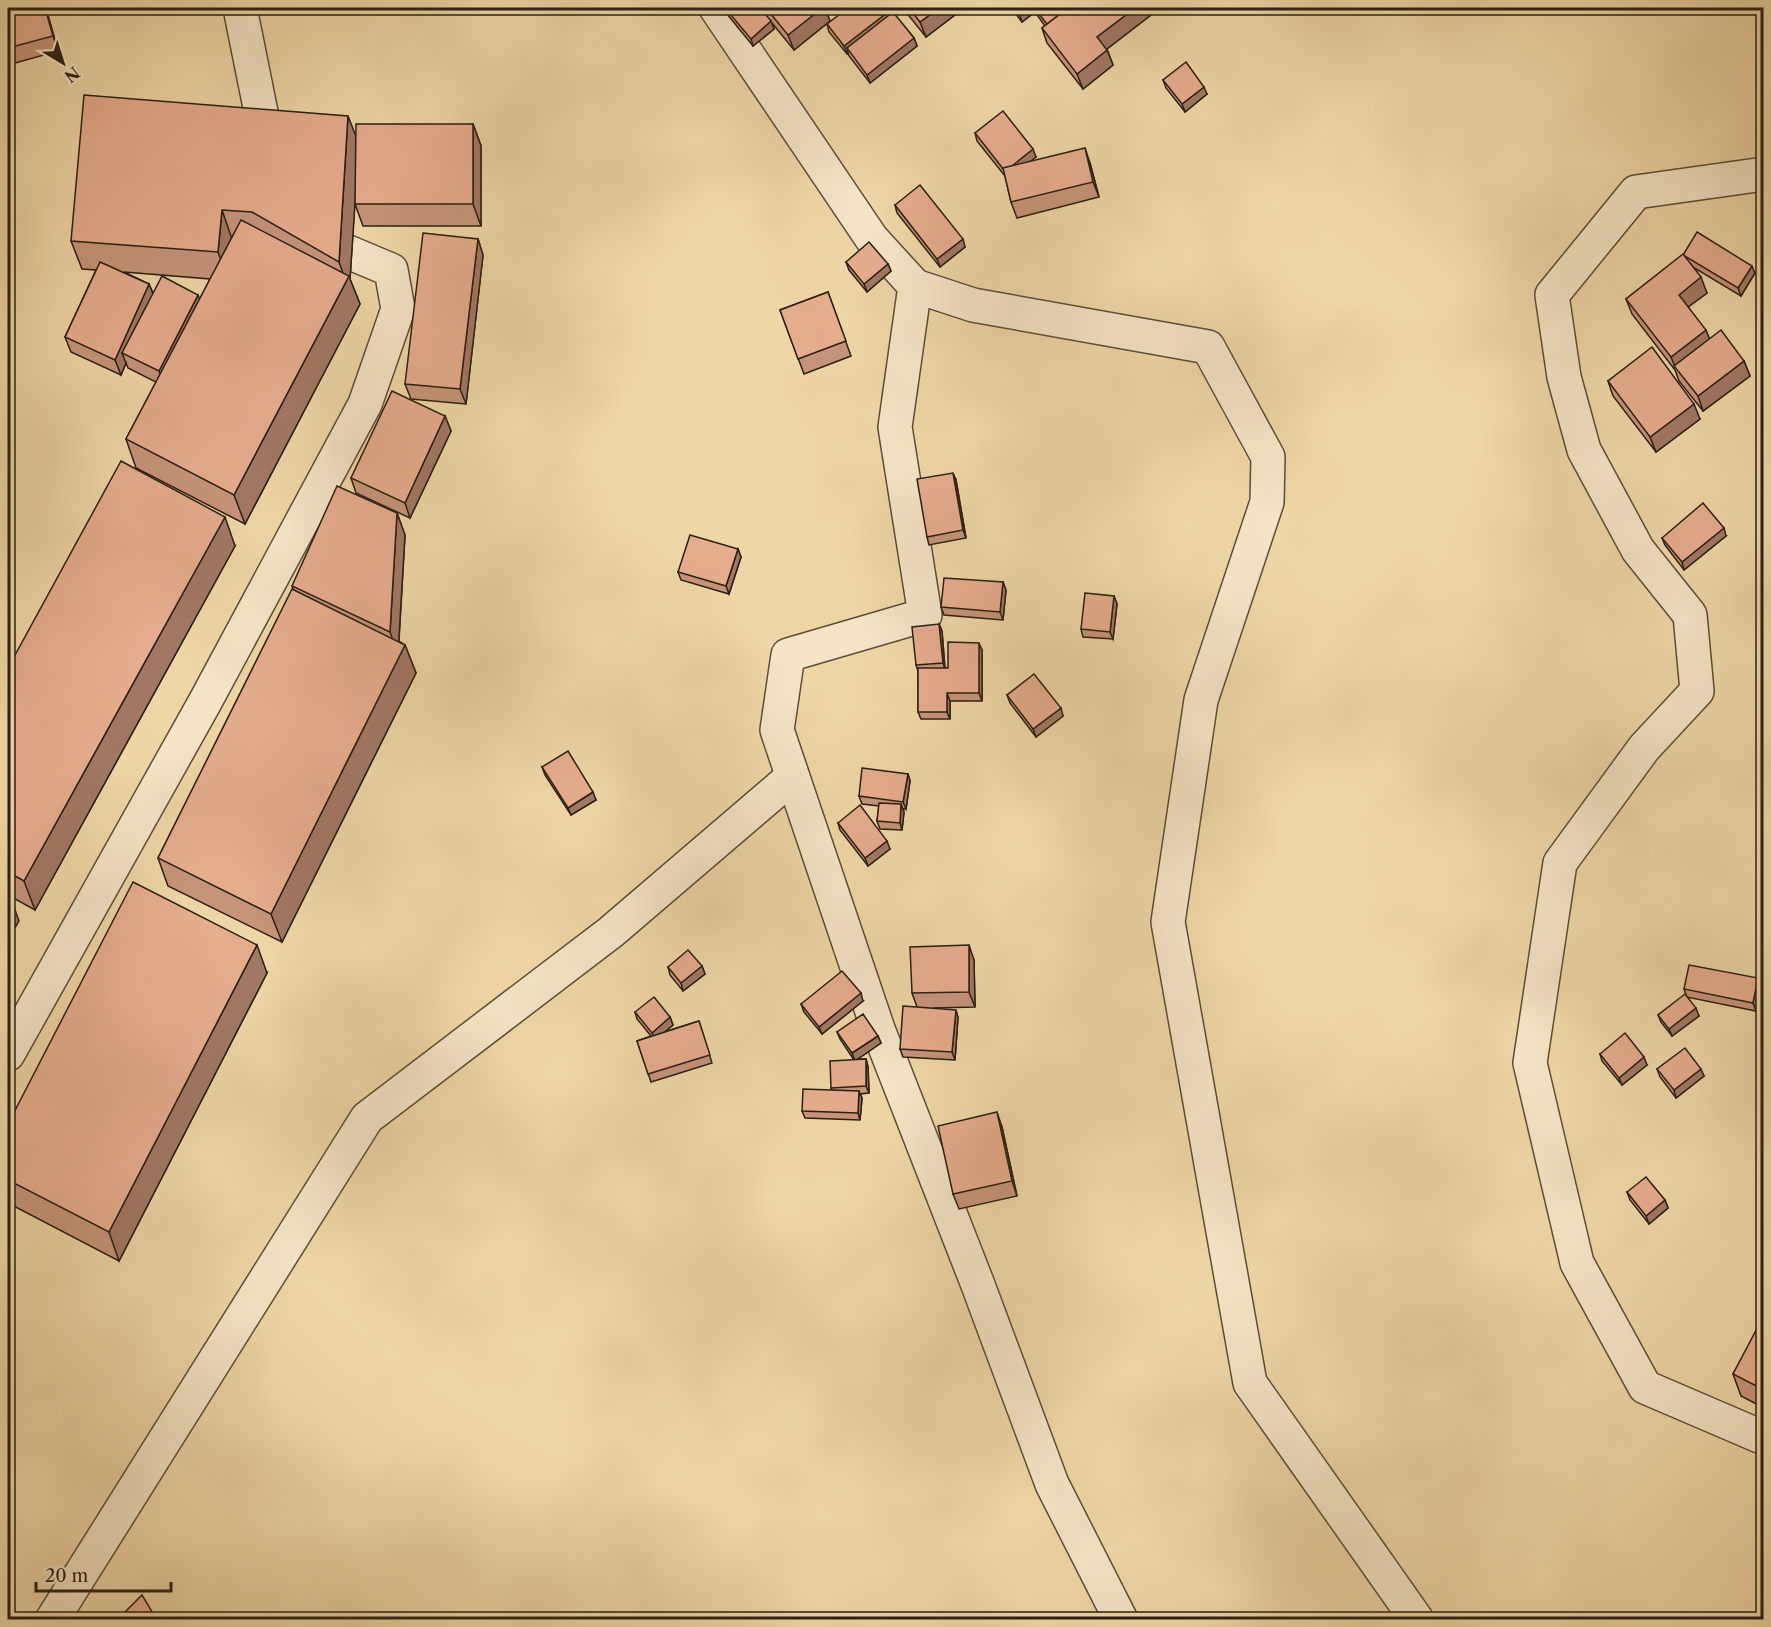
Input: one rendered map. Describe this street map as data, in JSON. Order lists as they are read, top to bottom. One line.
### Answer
{"scale_bar":"20 m","north":"bottom right"}
